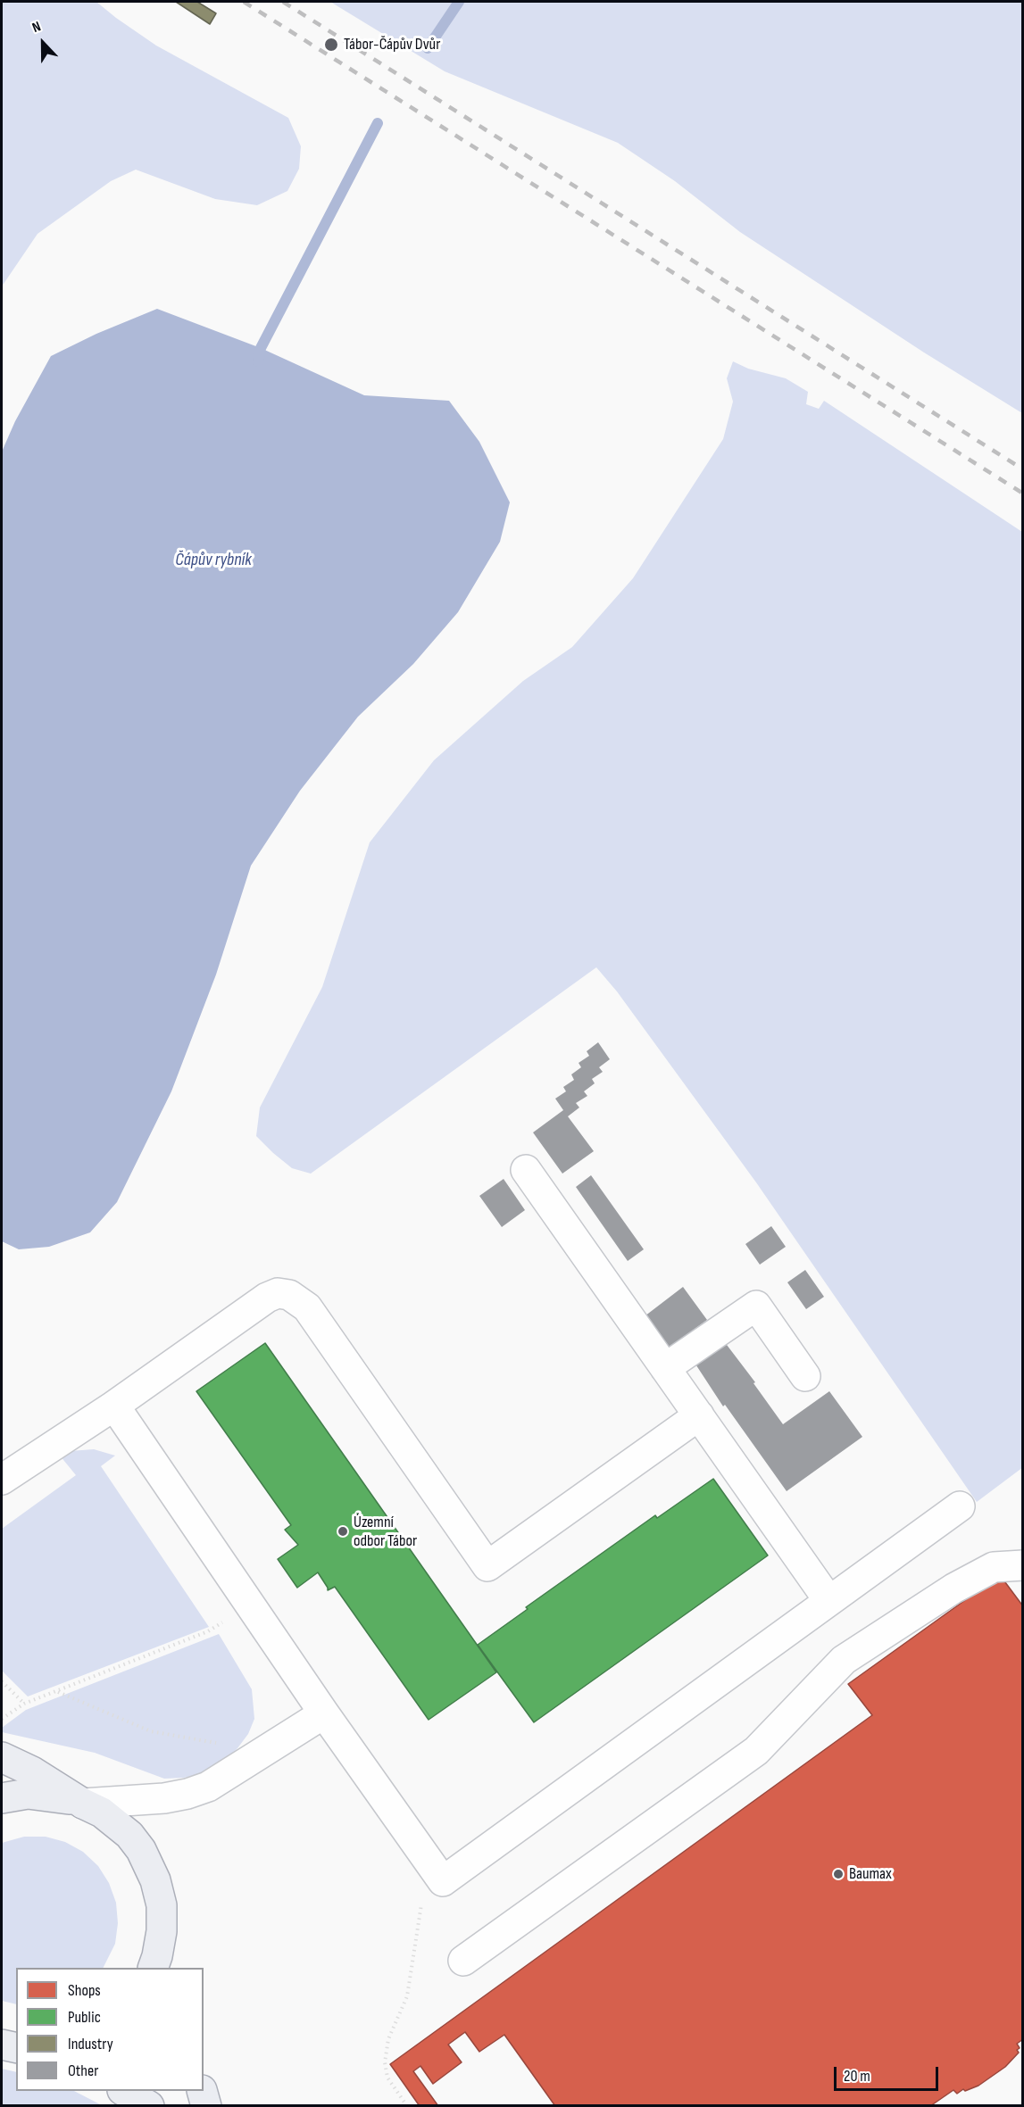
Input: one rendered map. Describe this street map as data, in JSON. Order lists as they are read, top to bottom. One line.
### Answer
{"water":["Čápův rybník"],"places":["Tábor-Čápův Dvůr","Územní odbor Tábor","Baumax"],"legend":["Shops","Public","Industry","Other"],"scale_bar":"20 m","north":"top"}
